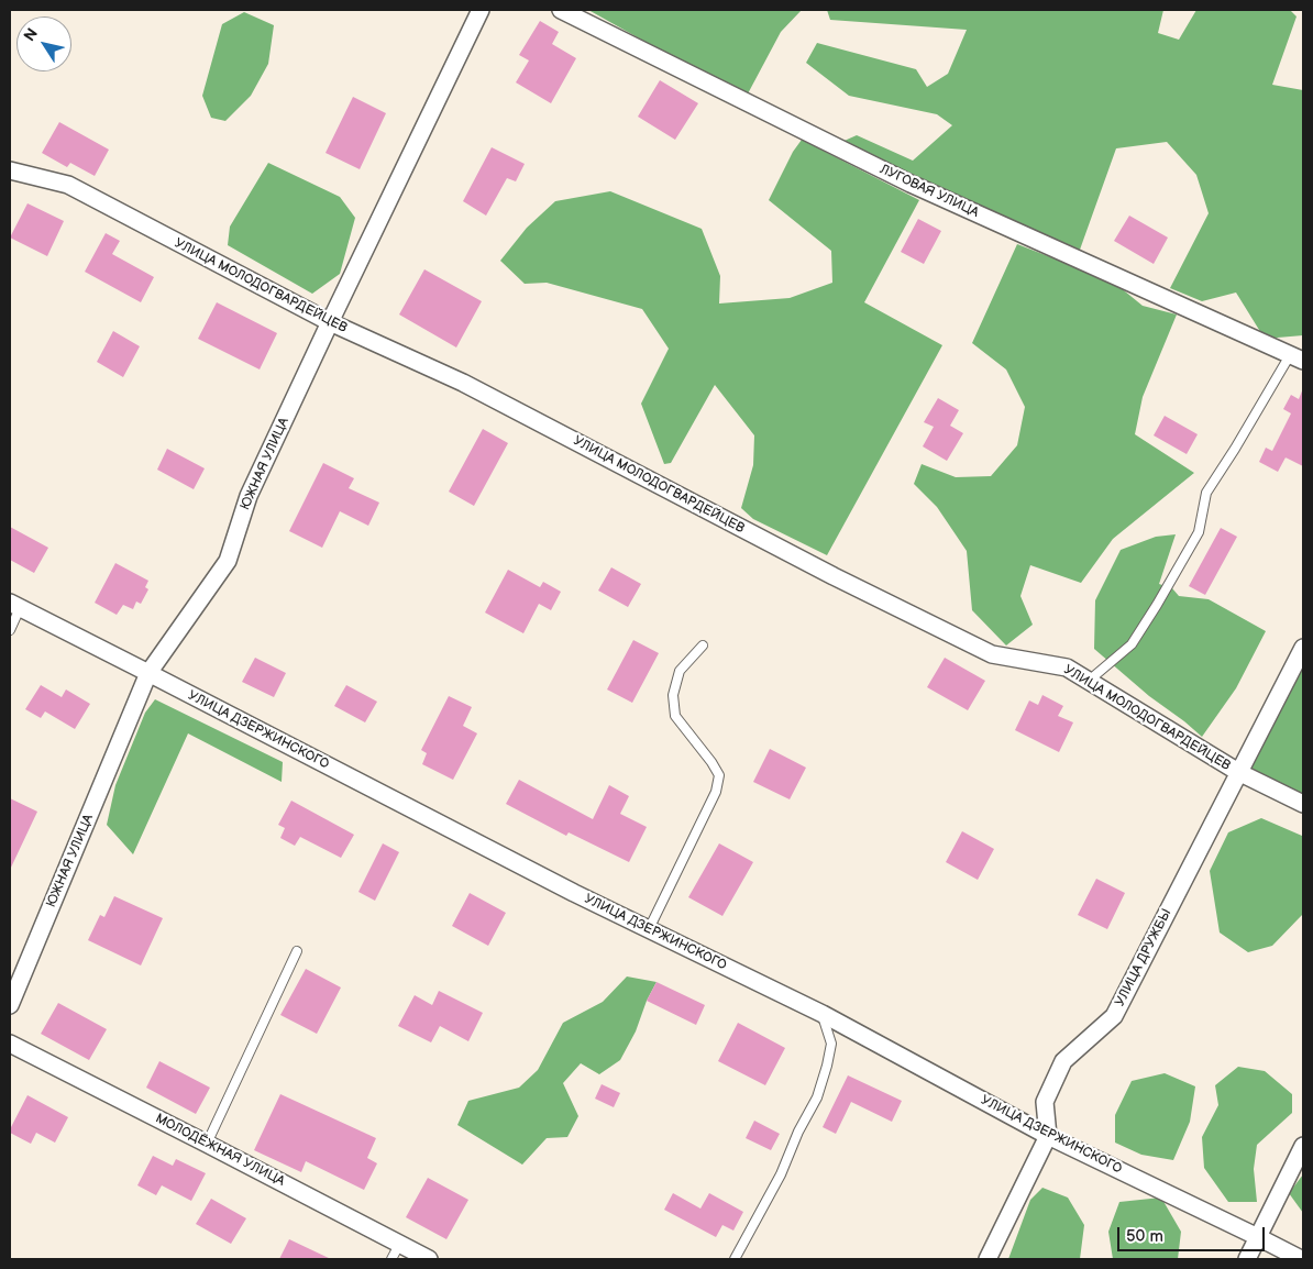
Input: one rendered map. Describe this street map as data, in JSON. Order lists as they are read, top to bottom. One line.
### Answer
{"streets":{"street":["ЛУГОВАЯ УЛИЦА","УЛИЦА МОЛОДОГВАРДЕЙЦЕВ","ЮЖНАЯ УЛИЦА","УЛИЦА ДЗЕРЖИНСКОГО","УЛИЦА ДРУЖБЫ","МОЛОДЁЖНАЯ УЛИЦА"]},"crossings":[["УЛИЦА МОЛОДОГВАРДЕЙЦЕВ","ЮЖНАЯ УЛИЦА"],["УЛИЦА МОЛОДОГВАРДЕЙЦЕВ","УЛИЦА ДРУЖБЫ"],["ЮЖНАЯ УЛИЦА","УЛИЦА ДЗЕРЖИНСКОГО"],["УЛИЦА ДЗЕРЖИНСКОГО","УЛИЦА ДРУЖБЫ"]],"scale_bar":"50 m","north":"top left"}
